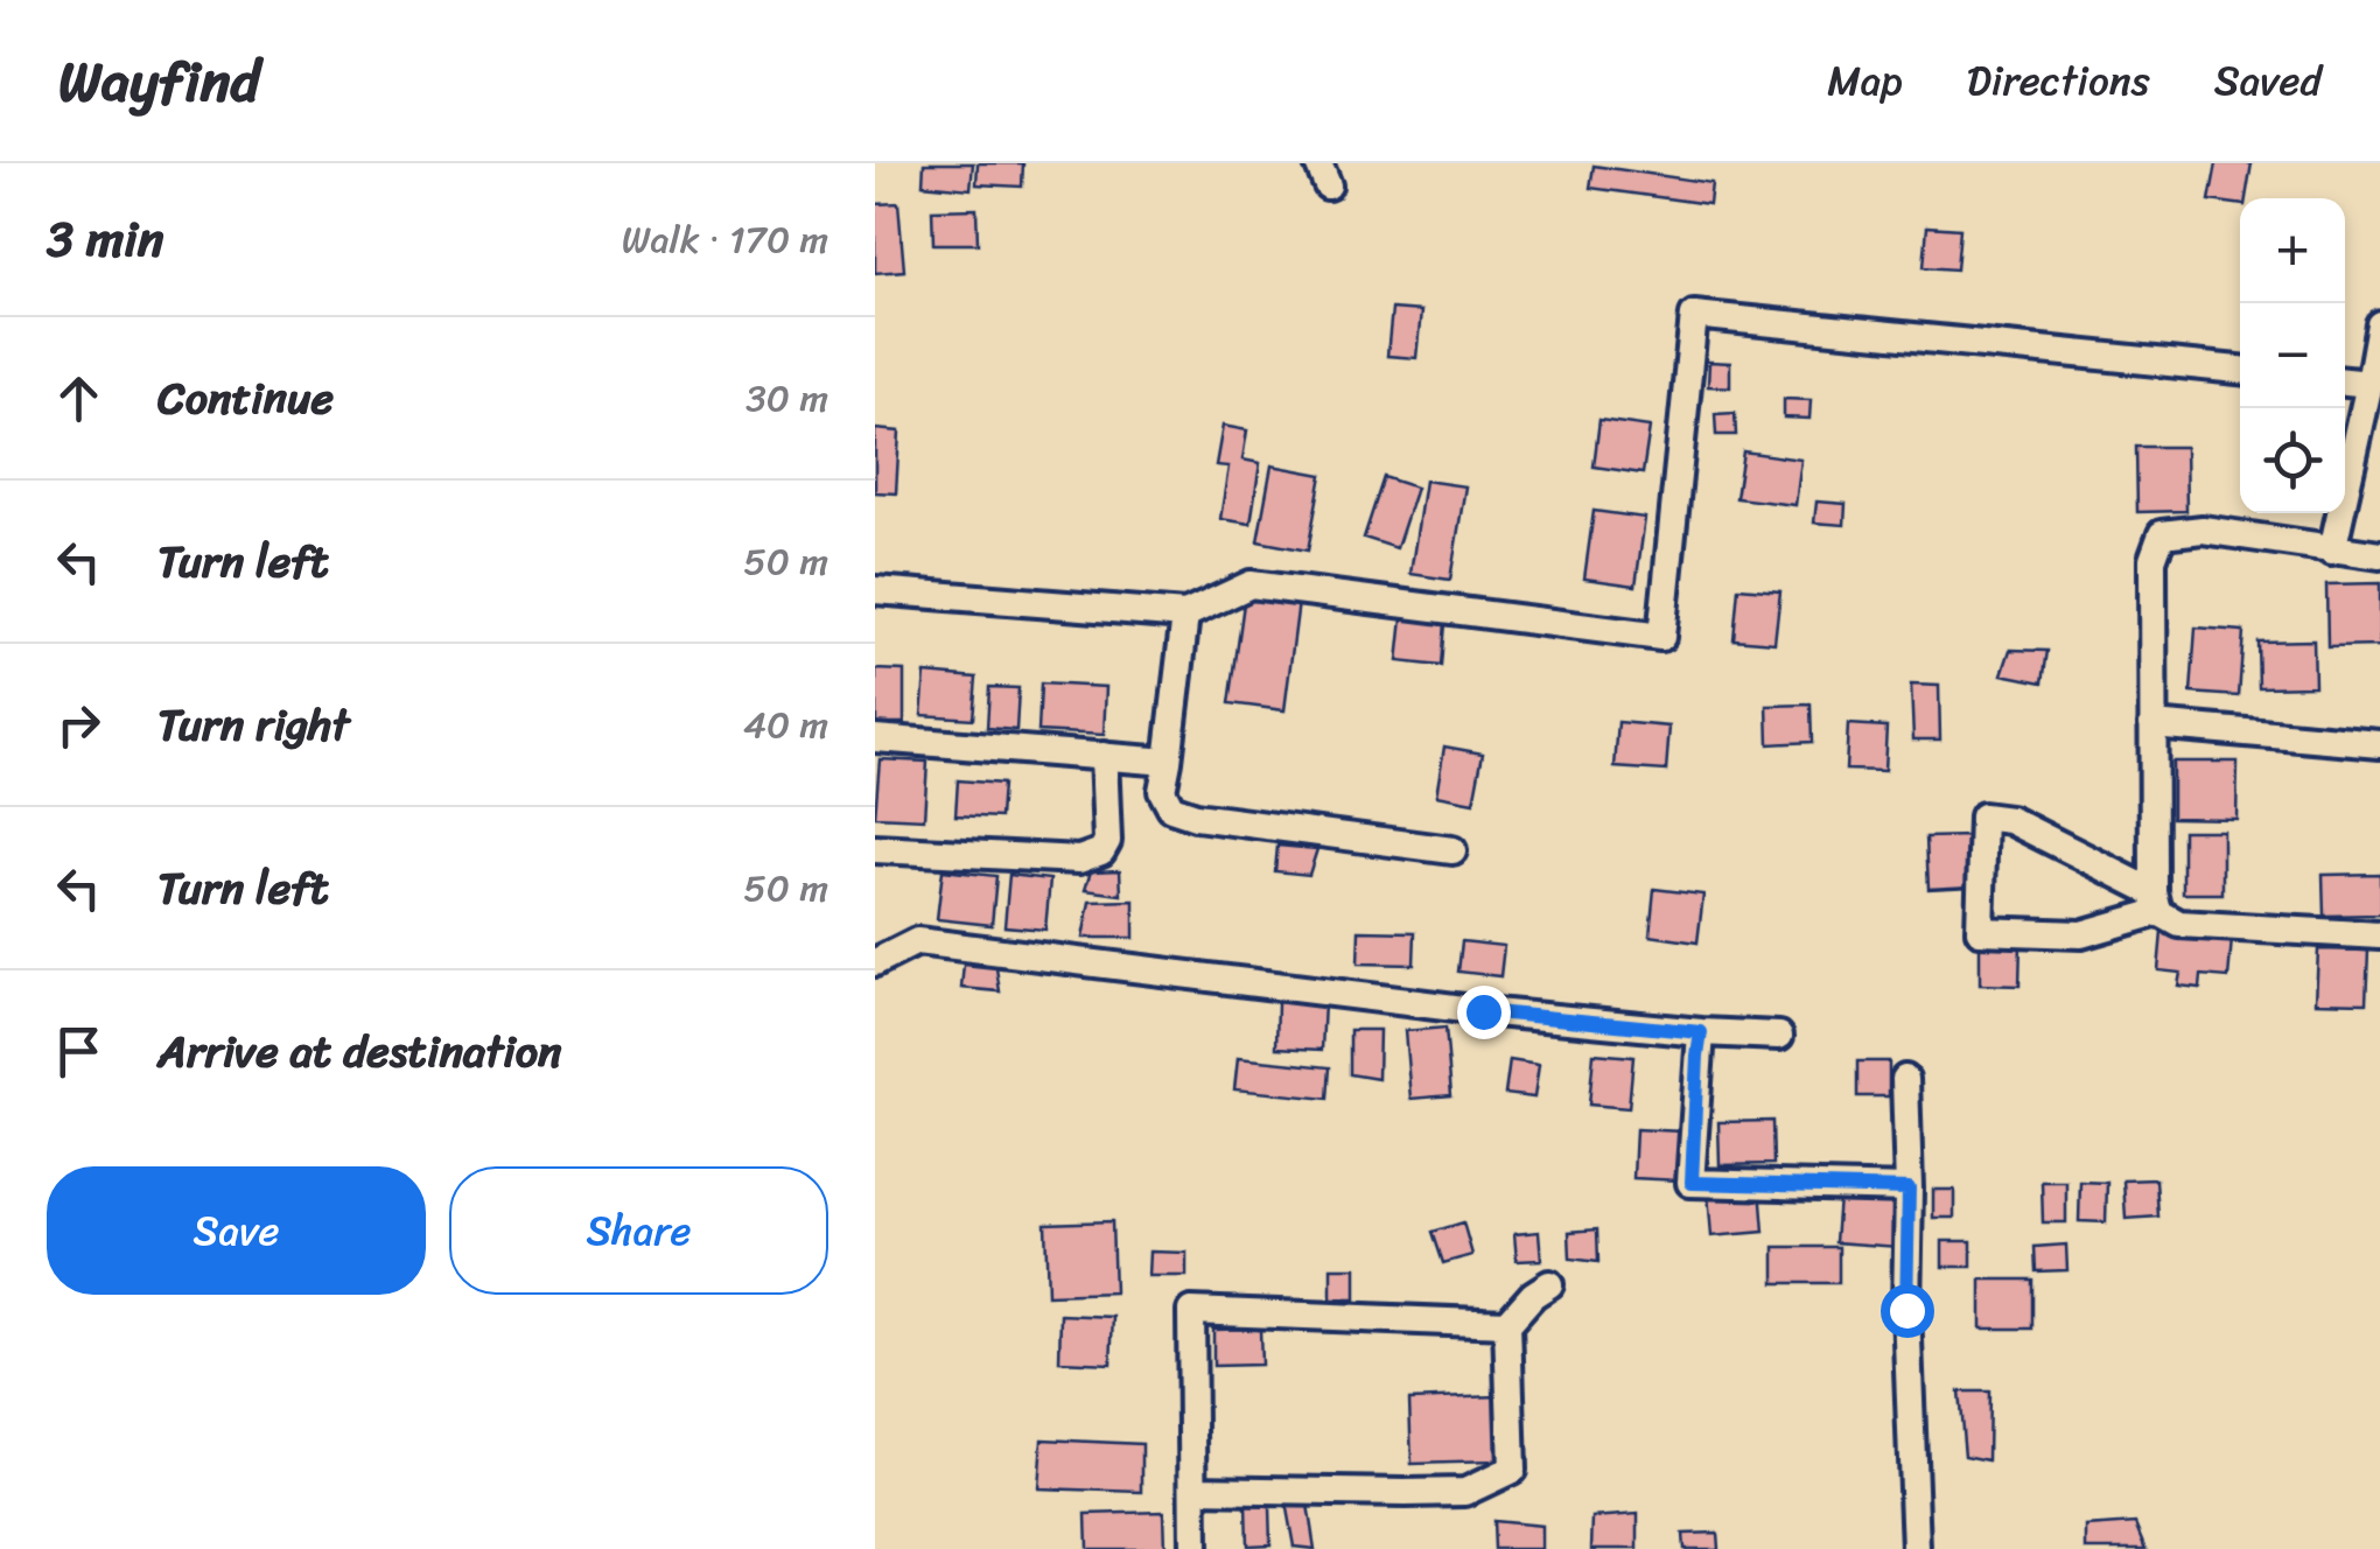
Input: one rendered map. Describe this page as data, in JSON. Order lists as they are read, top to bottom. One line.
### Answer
{"page":{"header":"Wayfind","nav":["Map","Directions","Saved"],"heading":["3 min","Walk · 170 m"],"map_buttons":["+","−"],"list":[["Continue","30 m"],["Turn left","50 m"],["Turn right","40 m"],["Turn left","50 m"],"Arrive at destination"],"buttons":["Save","Share"]}}
